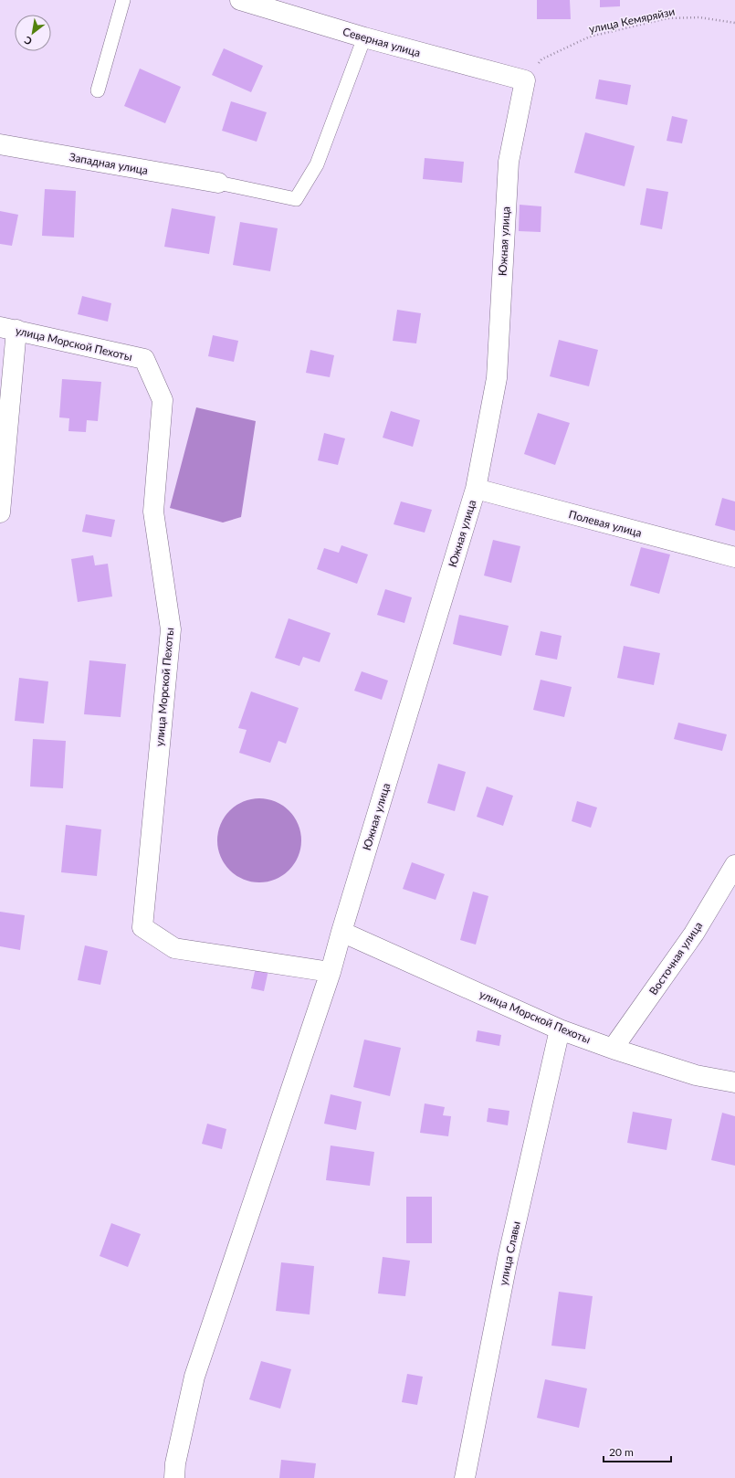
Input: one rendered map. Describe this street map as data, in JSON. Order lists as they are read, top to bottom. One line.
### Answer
{"streets":{"street":["Северная улица","Западная улица","Южная улица","улица Морской Пехоты","Полевая улица","Восточная улица","улица Славы"],"path":["улица Кемяряйзи"]},"crossings":[["улица Кемяряйзи","Северная улица"],["улица Кемяряйзи","Южная улица"],["Северная улица","Южная улица"],["Южная улица","улица Морской Пехоты"],["Южная улица","Полевая улица"],["улица Морской Пехоты","Восточная улица"],["улица Морской Пехоты","улица Славы"]],"scale_bar":"20 m","north":"bottom left"}
